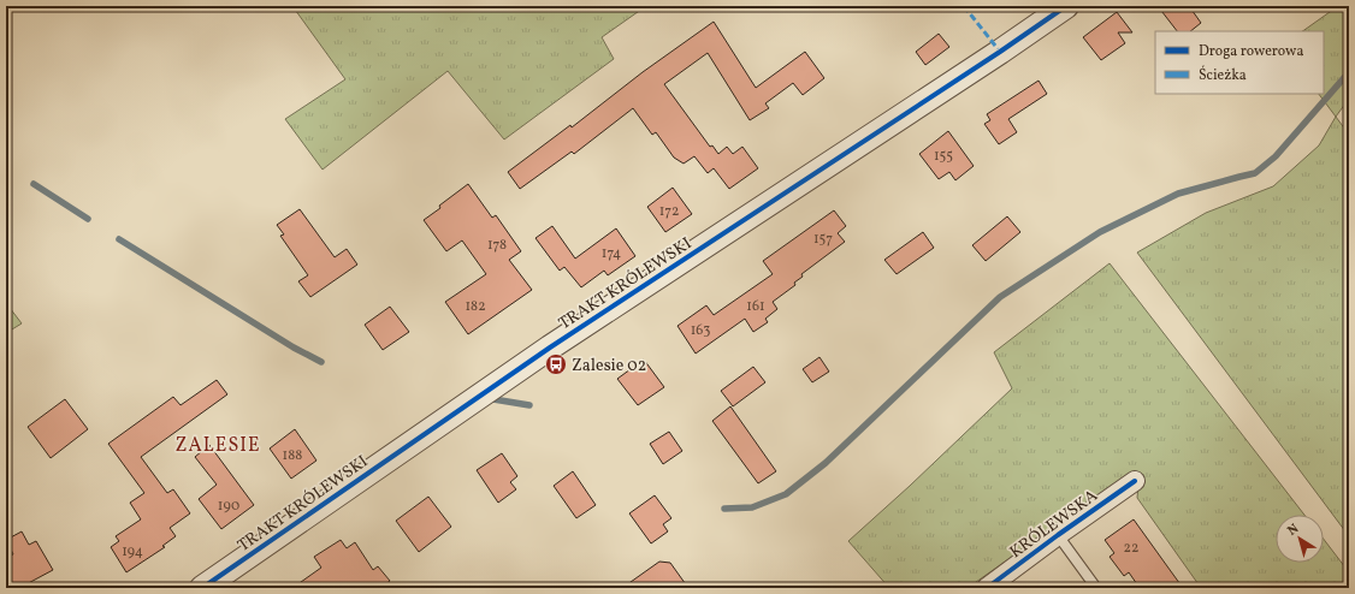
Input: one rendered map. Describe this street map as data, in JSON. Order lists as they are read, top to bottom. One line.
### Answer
{"streets":{"street":["TRAKT KRÓLEWSKI","KRÓLEWSKA"]},"districts":["ZALESIE"],"places":{"bus stop":["Zalesie 02"]},"house_numbers":["155","172","157","178","174","182","161","163","188","190","22","194"],"legend":["Droga rowerowa","Ścieżka"],"north":"top left"}
